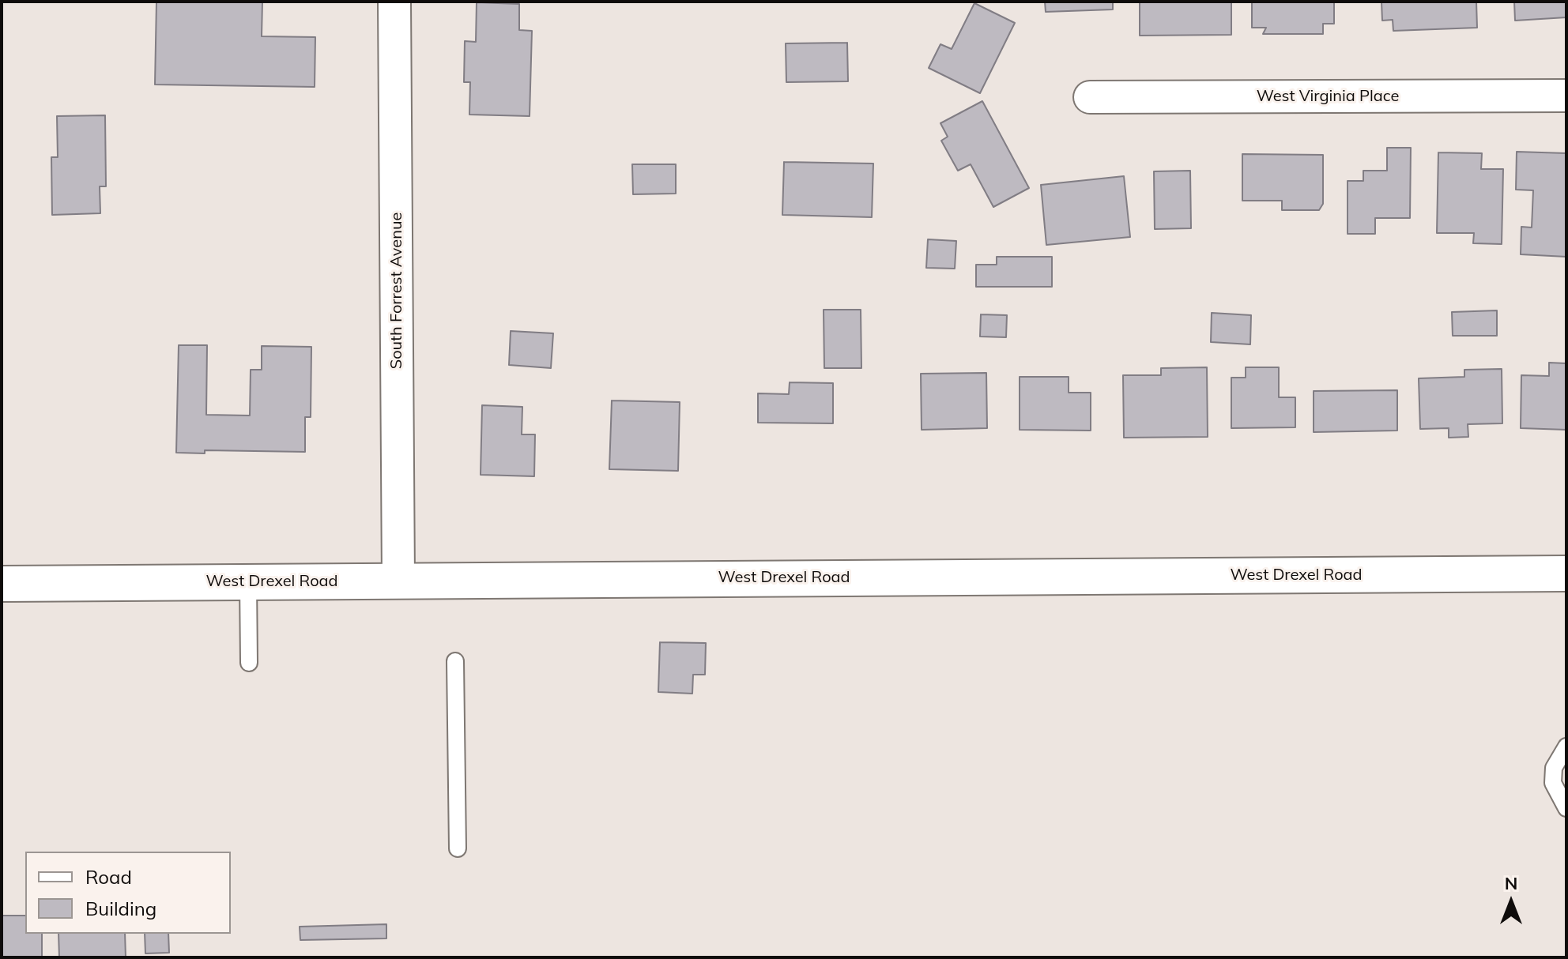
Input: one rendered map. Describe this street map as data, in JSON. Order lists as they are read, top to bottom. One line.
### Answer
{"streets":{"street":["West Virginia Place","South Forrest Avenue","West Drexel Road"]},"crossings":[["South Forrest Avenue","West Drexel Road"]],"legend":["Road","Building"],"north":"top"}
